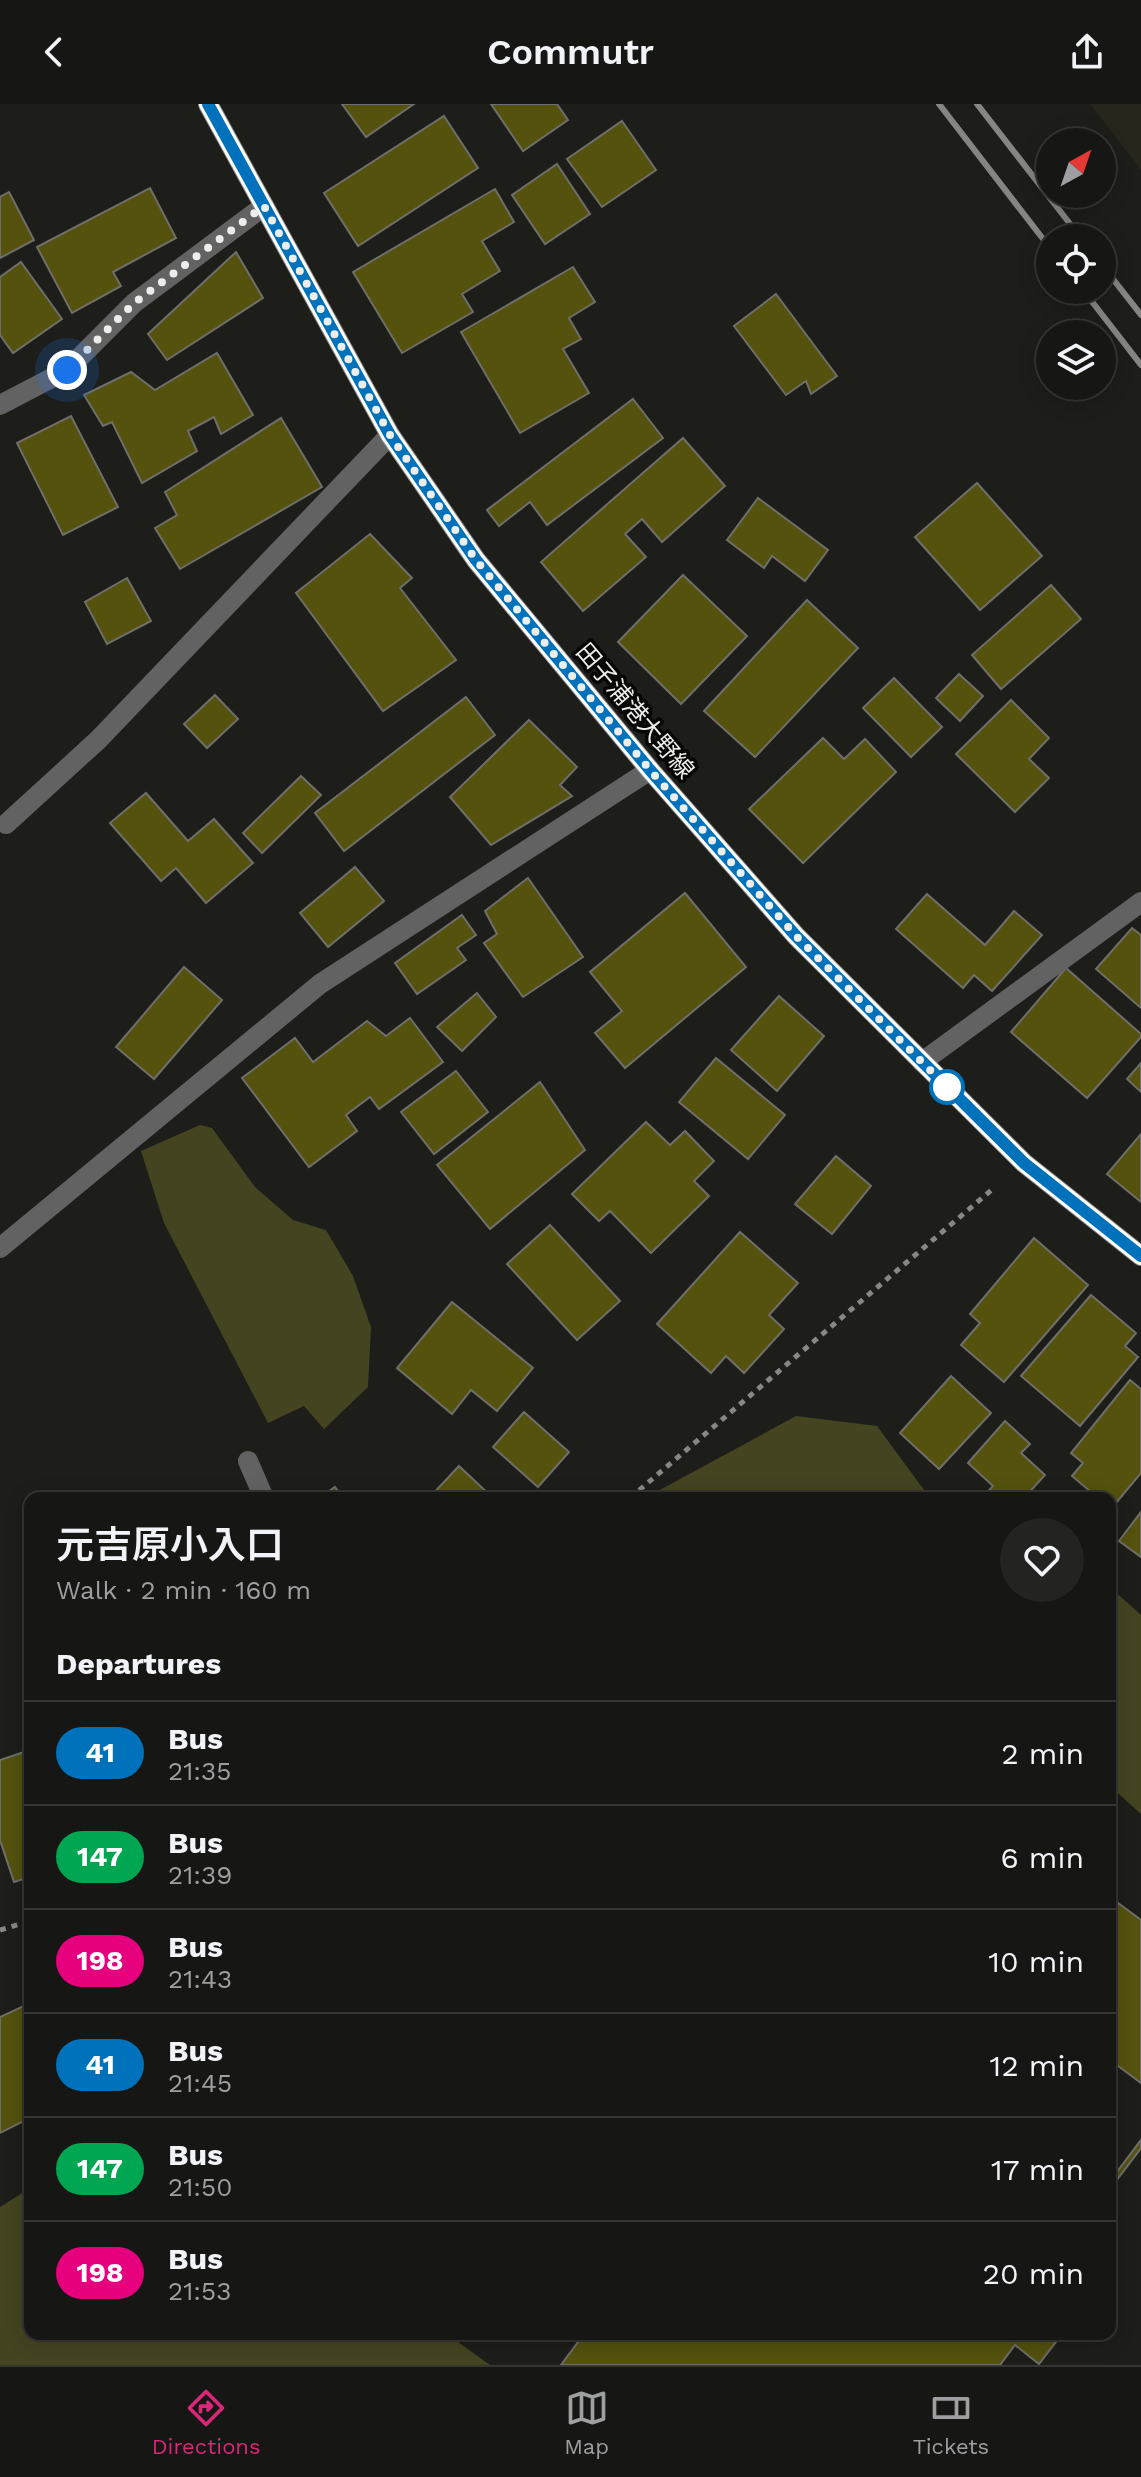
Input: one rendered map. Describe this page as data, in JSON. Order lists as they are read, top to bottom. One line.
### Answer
{"streets":{"main road":["田子浦港大野線"]},"lines":["bus line 41"],"north":"top right","page":{"header":"Commutr","heading":[["元吉原小入口","Walk · 2 min · 160 m"],"Departures"],"list":[{"mark":"41","name":"Bus","note":"21:35","value":"2 min"},{"mark":"147","name":"Bus","note":"21:39","value":"6 min"},{"mark":"198","name":"Bus","note":"21:43","value":"10 min"},{"mark":"41","name":"Bus","note":"21:45","value":"12 min"},{"mark":"147","name":"Bus","note":"21:50","value":"17 min"},{"mark":"198","name":"Bus","note":"21:53","value":"20 min"}],"tabs":["Directions","Map","Tickets"]}}
